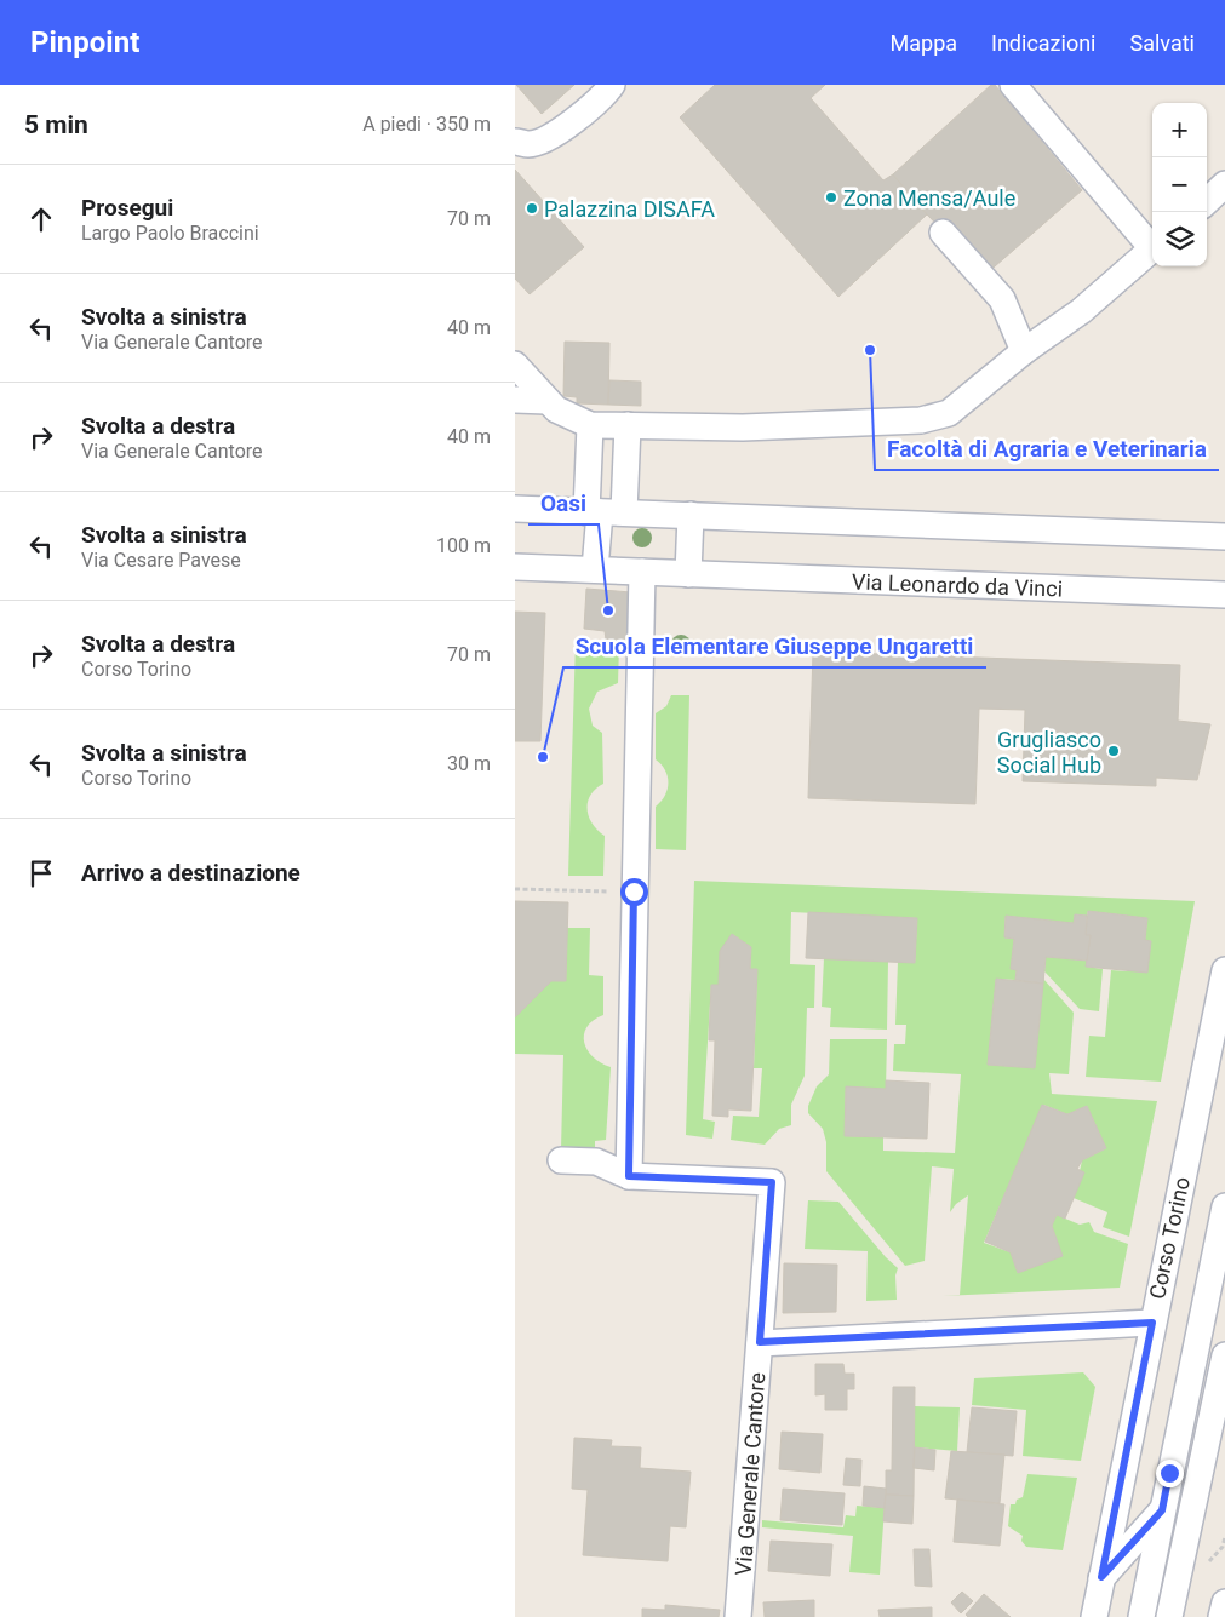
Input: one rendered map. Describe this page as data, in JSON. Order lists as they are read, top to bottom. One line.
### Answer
{"streets":{"street":["Via Leonardo da Vinci","Corso Torino","Via Generale Cantore"]},"places":["Zona Mensa/Aule","Palazzina DISAFA","Facoltà di Agraria e Veterinaria","Oasi","Grugliasco Social Hub","Scuola Elementare Giuseppe Ungaretti"],"page":{"header":"Pinpoint","nav":["Mappa","Indicazioni","Salvati"],"heading":["5 min","A piedi · 350 m"],"map_buttons":["+","−"],"list":[["Prosegui","Largo Paolo Braccini","70 m"],["Svolta a sinistra","Via Generale Cantore","40 m"],["Svolta a destra","Via Generale Cantore","40 m"],["Svolta a sinistra","Via Cesare Pavese","100 m"],["Svolta a destra","Corso Torino","70 m"],["Svolta a sinistra","Corso Torino","30 m"],"Arrivo a destinazione"]}}
